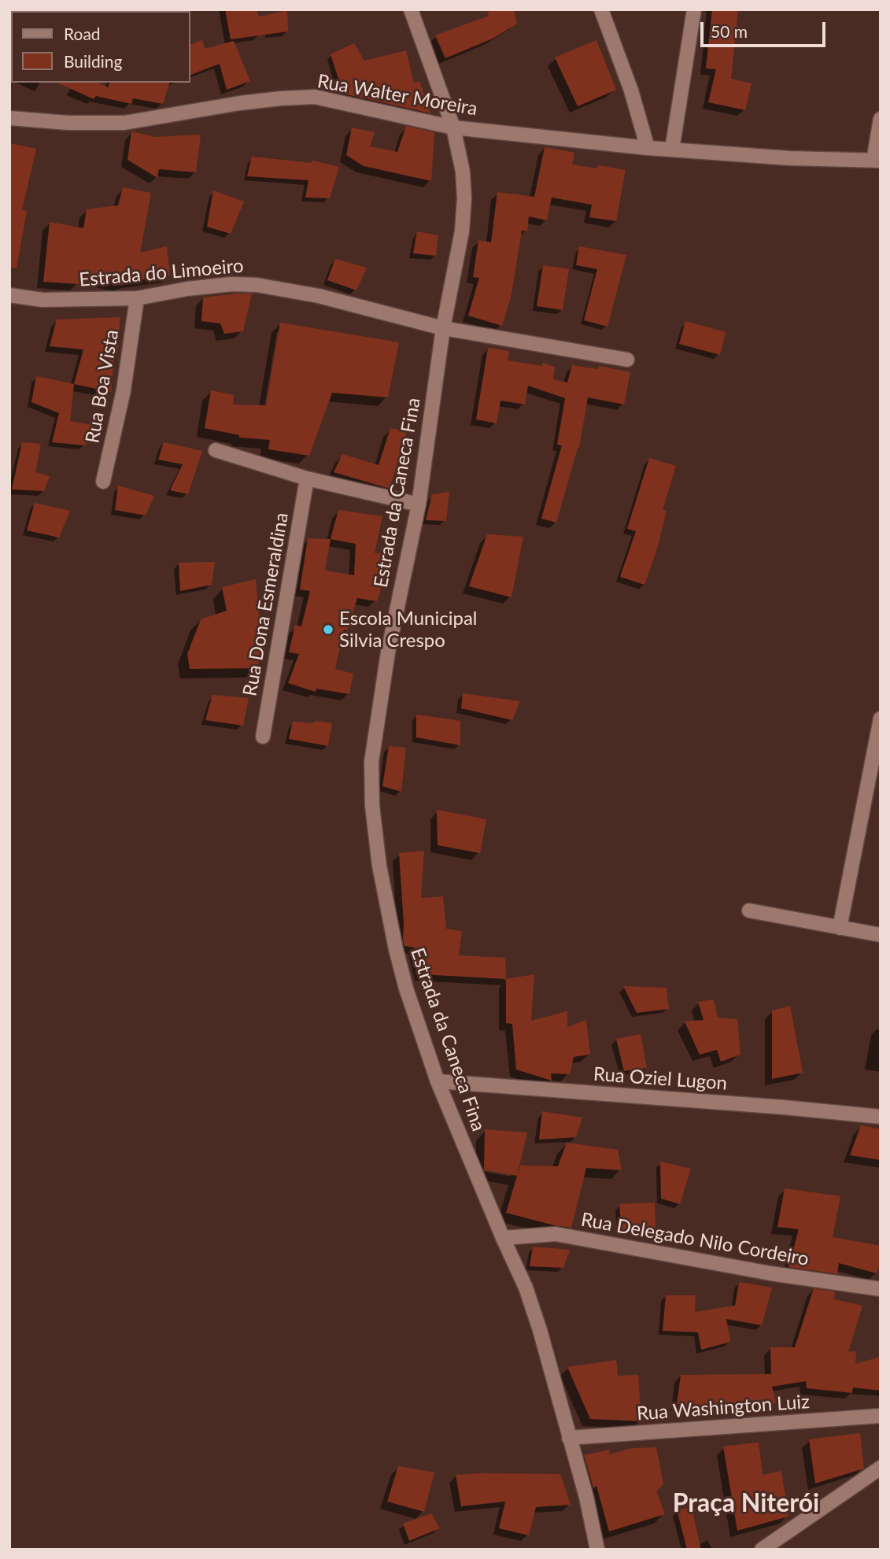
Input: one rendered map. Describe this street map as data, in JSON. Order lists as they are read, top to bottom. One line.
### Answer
{"streets":{"street":["Rua Walter Moreira","Estrada do Limoeiro","Rua Boa Vista","Estrada da Caneca Fina","Rua Dona Esmeraldina","Rua Oziel Lugon","Rua Delegado Nilo Cordeiro","Rua Washington Luiz"]},"crossings":[["Rua Walter Moreira","Estrada da Caneca Fina"],["Estrada do Limoeiro","Rua Boa Vista"],["Estrada do Limoeiro","Estrada da Caneca Fina"],["Estrada da Caneca Fina","Rua Oziel Lugon"],["Estrada da Caneca Fina","Rua Delegado Nilo Cordeiro"],["Estrada da Caneca Fina","Rua Washington Luiz"]],"districts":["Praça Niterói"],"places":["Escola Municipal Silvia Crespo"],"legend":["Road","Building"],"scale_bar":"50 m"}
